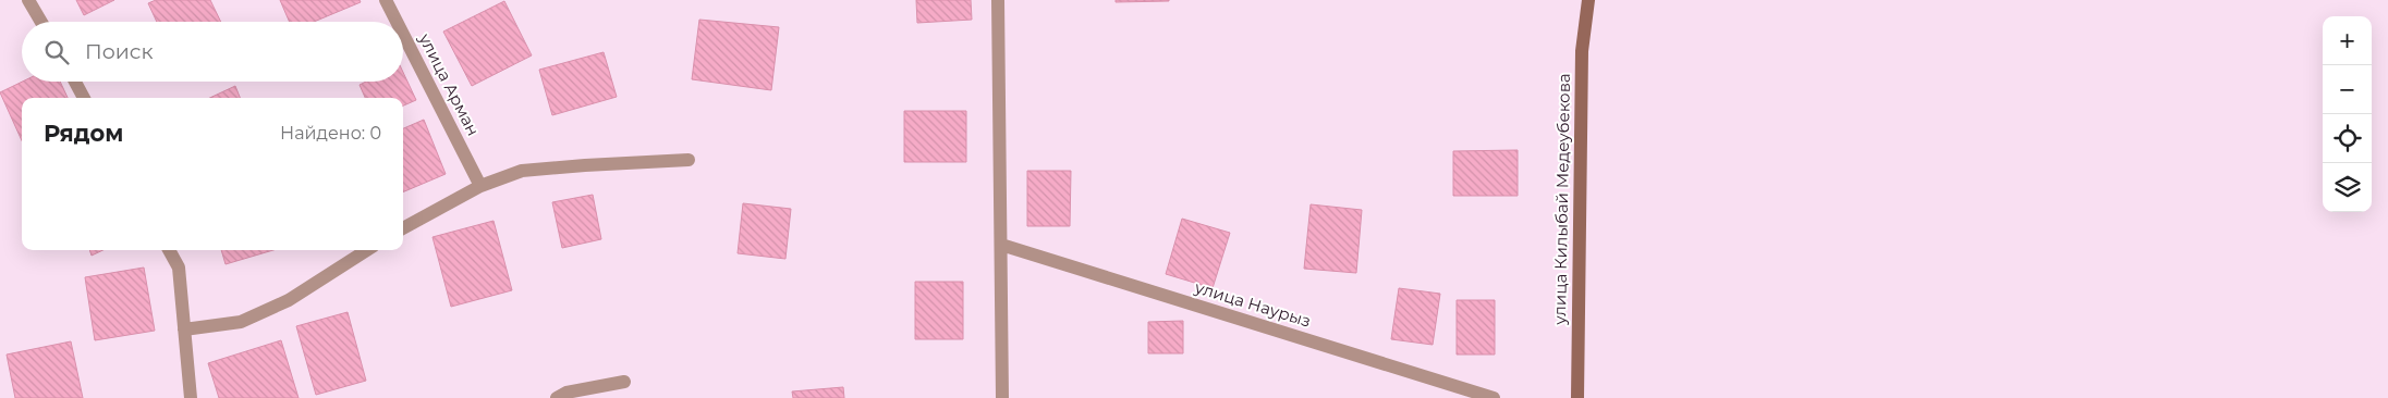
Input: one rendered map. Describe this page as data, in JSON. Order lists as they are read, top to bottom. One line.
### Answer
{"streets":{"main road":["улица Килыбай Медеубекова"],"street":["улица Арман","улица Наурыз"]},"page":{"map_buttons":["+","−"],"search":"Поиск","heading":["Рядом","Найдено: 0"]}}
